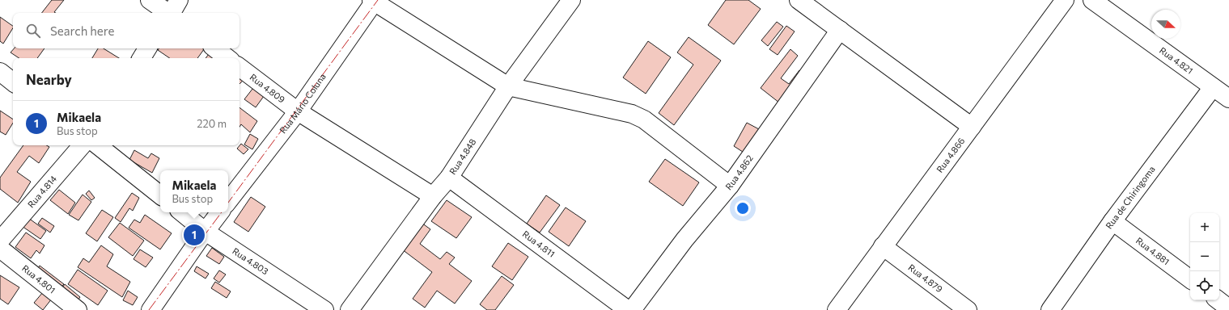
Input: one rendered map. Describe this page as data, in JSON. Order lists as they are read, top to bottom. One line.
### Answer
{"streets":{"street":["Rua 4.821","Rua 4.809","Rua Mário Coluna","Rua 4.866","Rua 4.848","Rua 4.862","Rua 4.814","Rua de Chiringoma","Rua 4.811","Rua 4.881","Rua 4.803","Rua 4.879","Rua 4.801"]},"crossings":[["Rua 4.821","Rua de Chiringoma"],["Rua 4.809","Rua Mário Coluna"],["Rua 4.809","Rua 4.848"],["Rua 4.866","Rua 4.879"],["Rua 4.848","Rua 4.811"],["Rua de Chiringoma","Rua 4.881"]],"north":"right","page":{"search":"Search here","heading":"Nearby","list":[{"mark":"1","name":"Mikaela","note":"Bus stop","value":"220 m"}],"popup":["Mikaela","Bus stop"],"map_buttons":["+","−"],"pins":"1"}}
